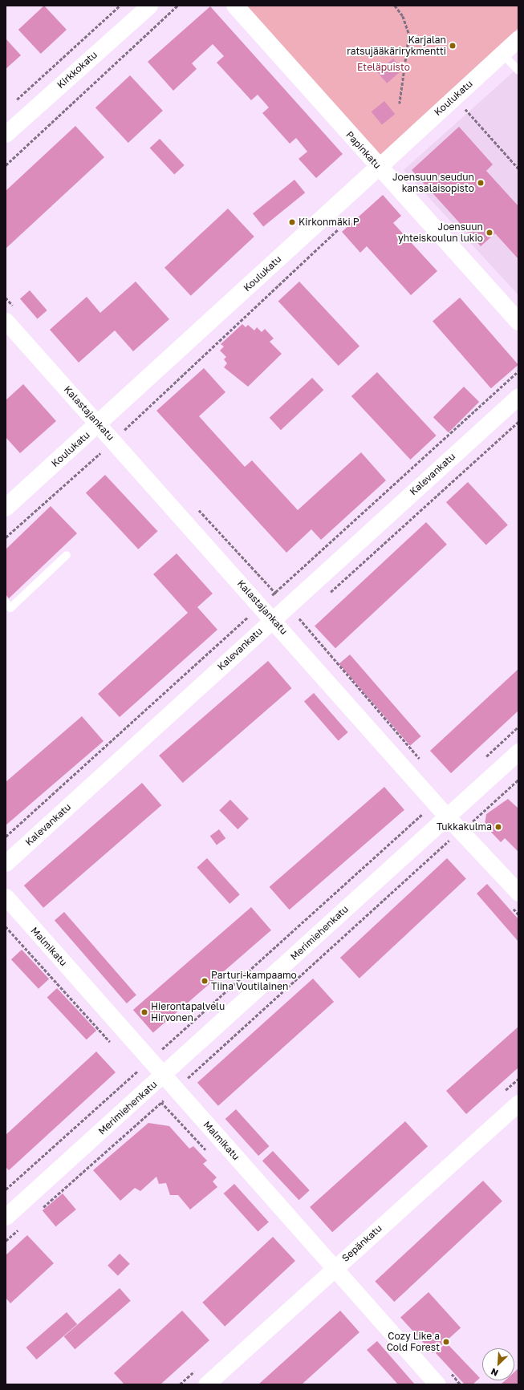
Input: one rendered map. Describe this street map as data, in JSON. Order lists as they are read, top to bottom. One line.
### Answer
{"streets":{"street":["Kirkkokatu","Koulukatu","Papinkatu","Kalastajankatu","Kalevankatu","Merimiehenkatu","Malmikatu","Sepänkatu"]},"crossings":[["Koulukatu","Papinkatu"],["Koulukatu","Kalastajankatu"],["Kalastajankatu","Kalevankatu"],["Kalastajankatu","Merimiehenkatu"],["Merimiehenkatu","Malmikatu"],["Malmikatu","Sepänkatu"]],"parks":["Eteläpuisto"],"places":["Karjalan ratsujääkärirykmentti","Joensuun seudun kansalaisopisto","Kirkonmäki P","Joensuun yhteiskoulun lukio","Tukkakulma","Parturi-kampaamo Tiina Voutilainen","Hierontapalvelu Hirvonen","Cozy Like a Cold Forest"],"north":"bottom left"}
